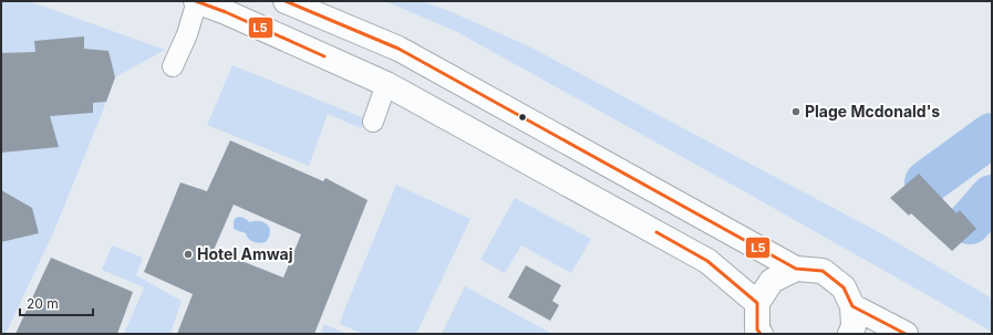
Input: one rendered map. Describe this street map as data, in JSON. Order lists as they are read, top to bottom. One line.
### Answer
{"places":["Plage Mcdonald's","Hotel Amwaj"],"lines":["transit line L5"],"scale_bar":"20 m"}
